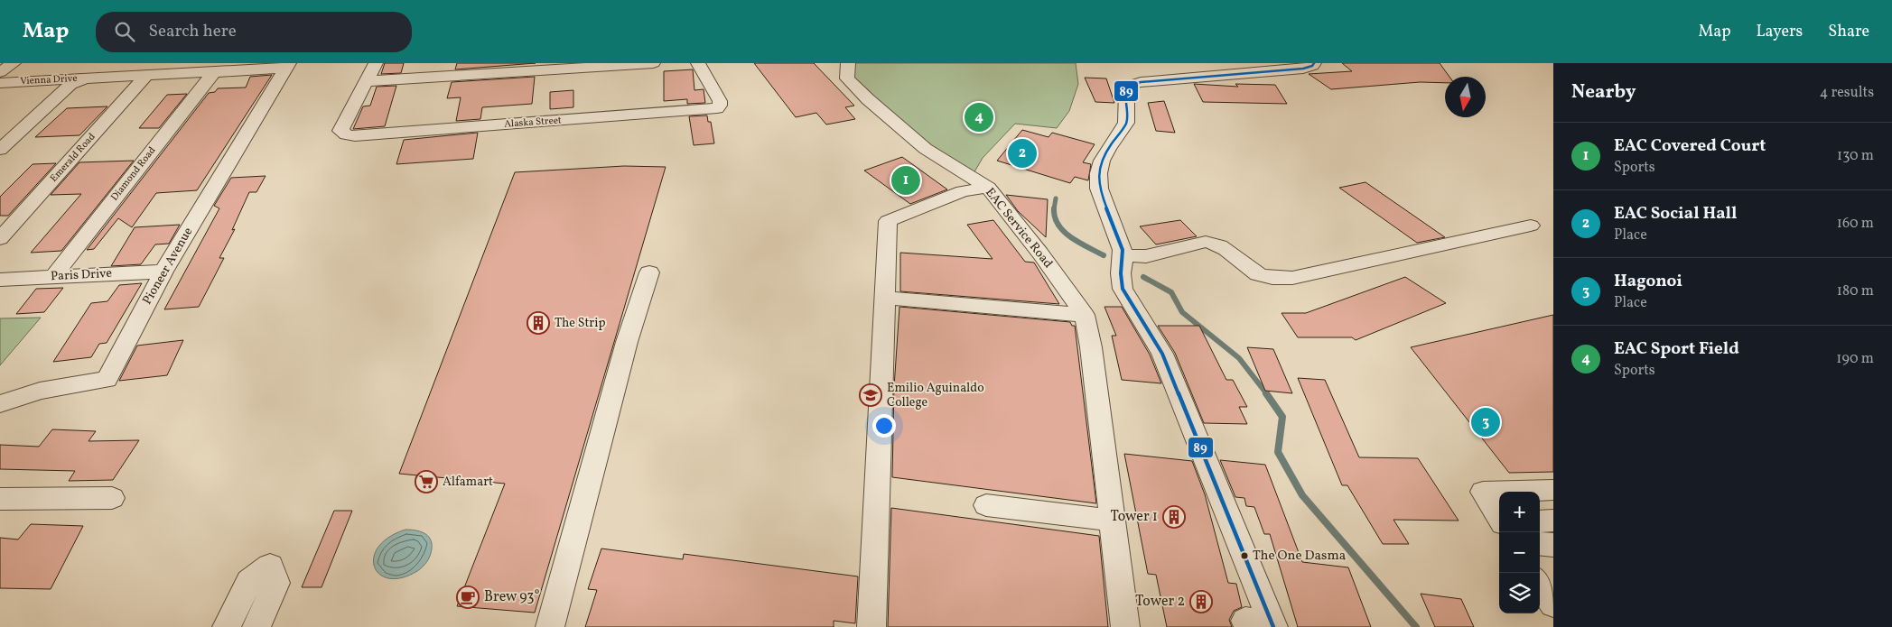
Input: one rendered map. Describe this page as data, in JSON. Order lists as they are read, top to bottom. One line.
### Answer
{"streets":{"street":["Vienna Drive","Alaska Street","Emerald Road","Diamond Road","EAC Service Road","Pioneer Avenue","Paris Drive"]},"crossings":[["Vienna Drive","Emerald Road"],["Vienna Drive","Diamond Road"],["Vienna Drive","Pioneer Avenue"],["Diamond Road","Paris Drive"],["Pioneer Avenue","Paris Drive"]],"places":{"building":["The Strip","Tower 1","Tower 2"],"school or university":["Emilio Aguinaldo College"],"supermarket":["Alfamart"],"other":["The One Dasma"],"cafe":["Brew 93°"]},"lines":["transit line 89"],"north":"bottom","page":{"header":"Map","search":"Search here","nav":["Map","Layers","Share"],"heading":["Nearby","4 results"],"pins":["4","2","1","3"],"list":[{"mark":"1","name":"EAC Covered Court","note":"Sports","value":"130 m"},{"mark":"2","name":"EAC Social Hall","note":"Place","value":"160 m"},{"mark":"3","name":"Hagonoi","note":"Place","value":"180 m"},{"mark":"4","name":"EAC Sport Field","note":"Sports","value":"190 m"}],"map_buttons":["+","−"]}}
